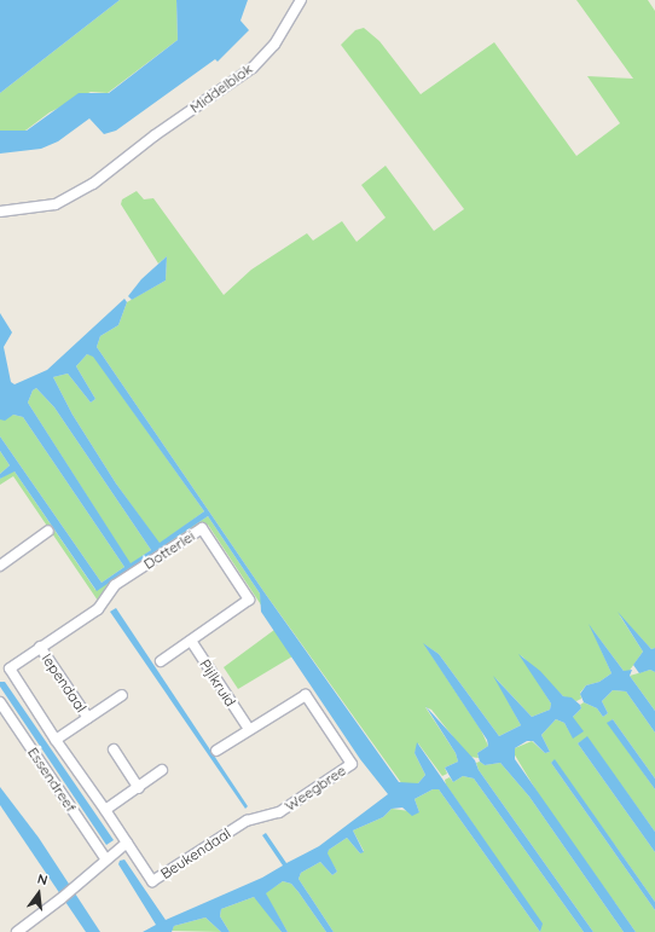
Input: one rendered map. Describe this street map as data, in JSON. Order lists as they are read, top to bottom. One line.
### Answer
{"streets":{"street":["Middelblok","Dotterlei","Iependaal","Pijlkruid","Essendreef","Weegbree","Beukendaal"]},"crossings":[["Dotterlei","Iependaal"],["Dotterlei","Pijlkruid"],["Iependaal","Beukendaal"],["Pijlkruid","Weegbree"],["Weegbree","Beukendaal"]],"north":"top"}
